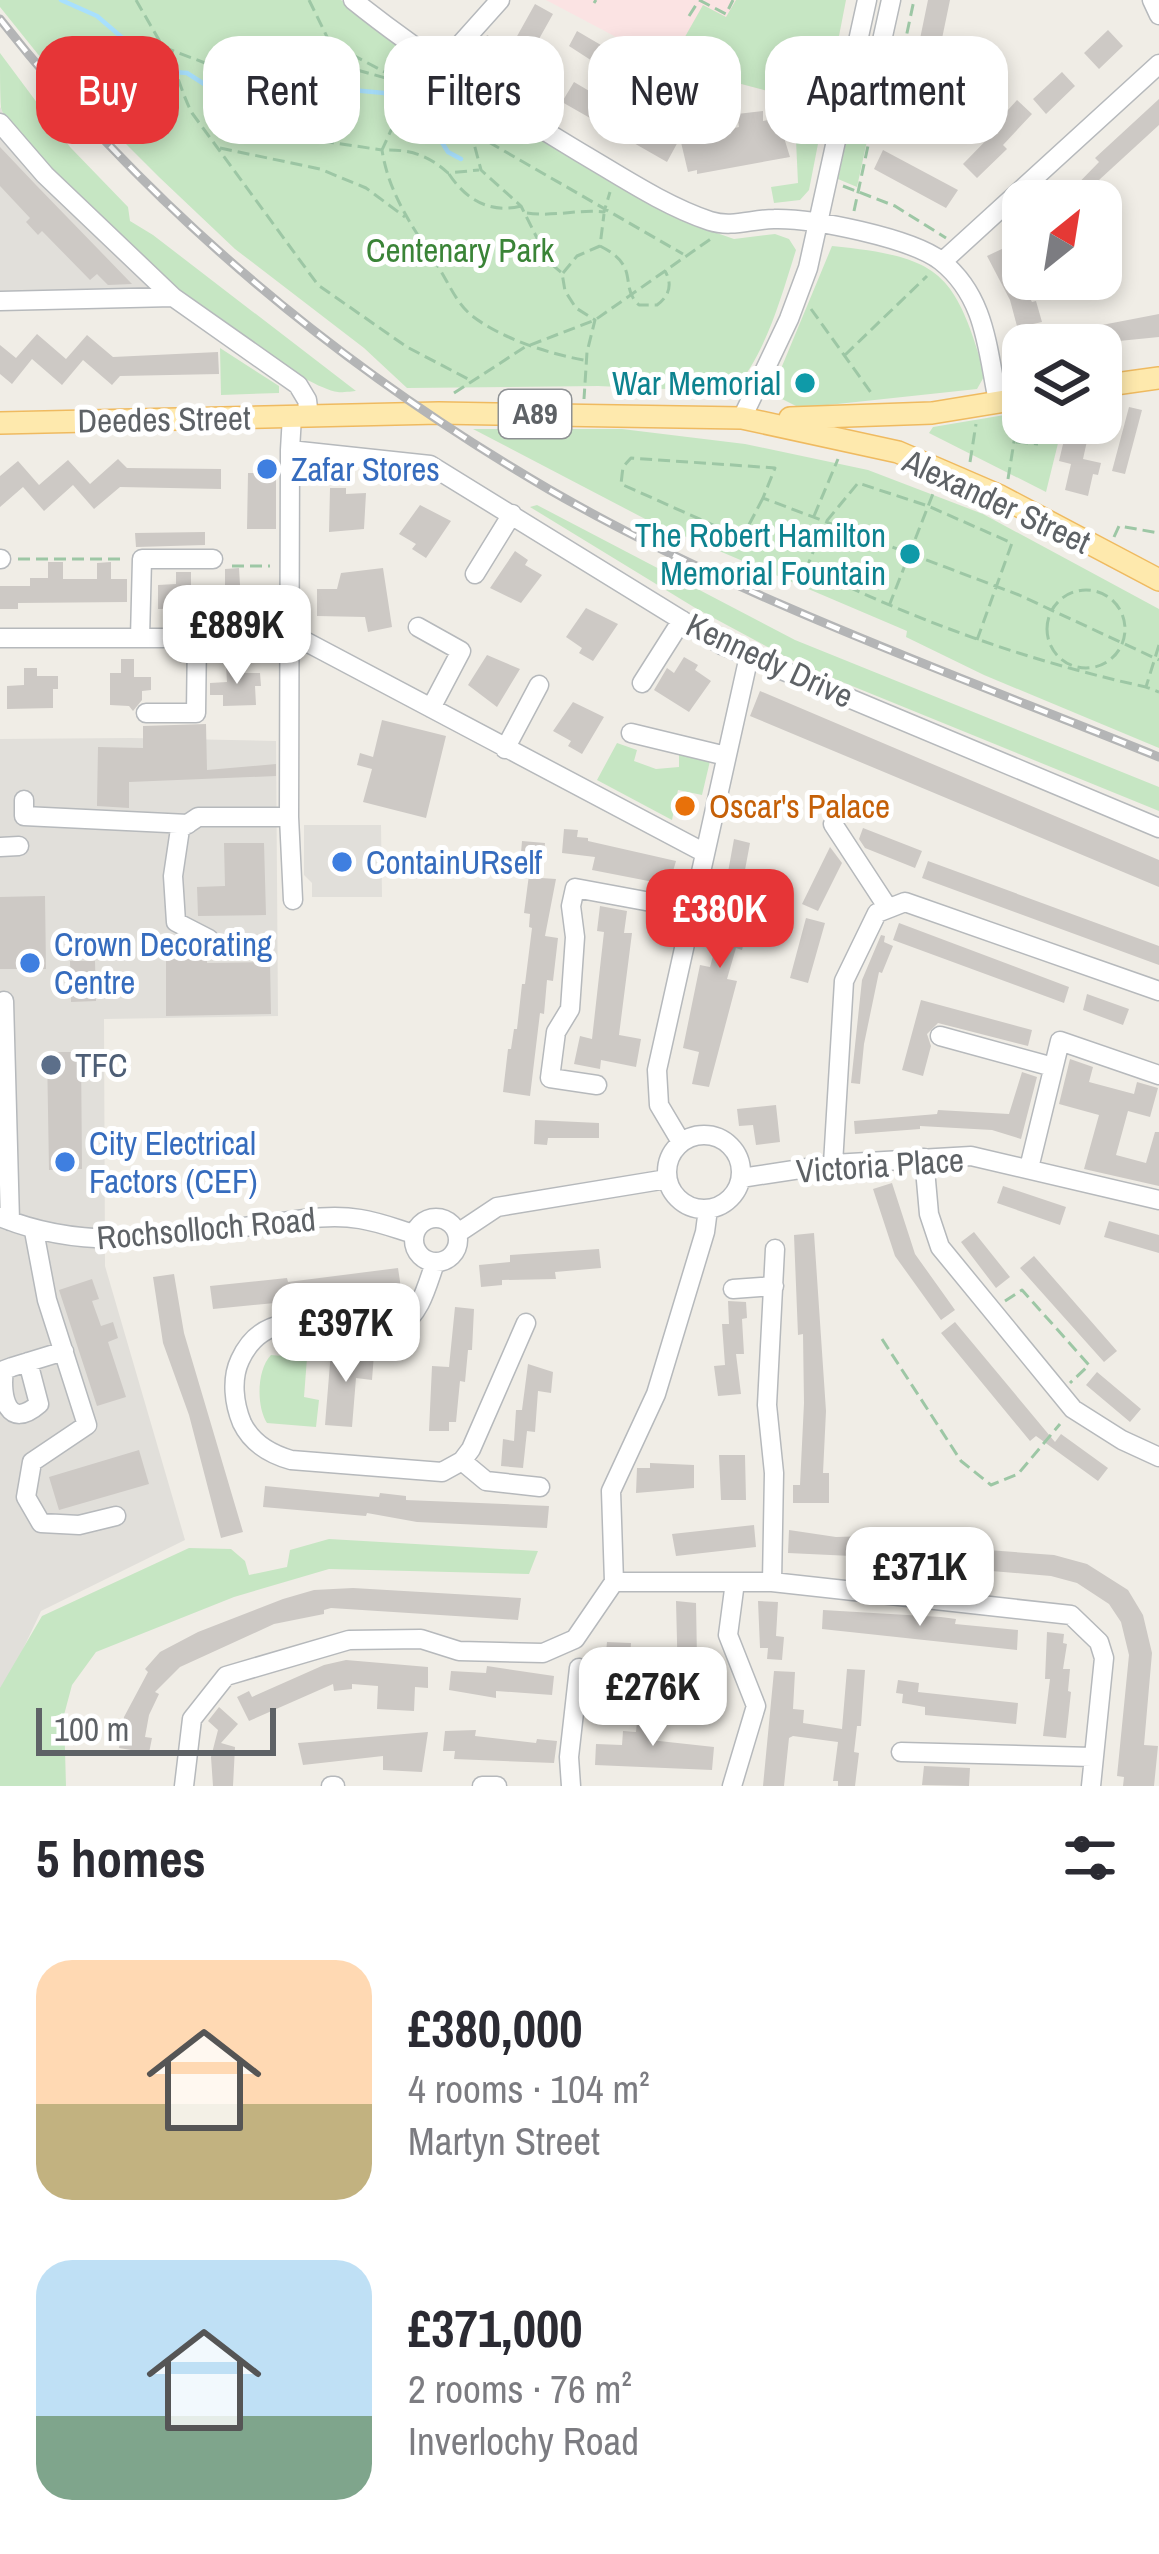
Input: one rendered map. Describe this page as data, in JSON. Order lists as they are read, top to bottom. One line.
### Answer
{"streets":{"main road":["A89","Deedes Street","Alexander Street"],"street":["Kennedy Drive","Victoria Place","Rochsolloch Road"]},"crossings":[["Deedes Street","Alexander Street"]],"parks":["Centenary Park"],"places":["War Memorial","Zafar Stores","The Robert Hamilton Memorial Fountain","Oscar's Palace","ContainURself","Crown Decorating Centre","TFC","City Electrical Factors (CEF)"],"scale_bar":"100 m","north":"top right","page":{"chip":["Buy","Rent","Filters","New","Apartment"],"price":["£889K","£380K","£397K","£371K","£276K"],"scale":"100 m","heading":"5 homes","list":[{"name":"£380,000","note":"4 rooms · 104 m² · Martyn Street"},{"name":"£371,000","note":"2 rooms · 76 m² · Inverlochy Road"}]}}
